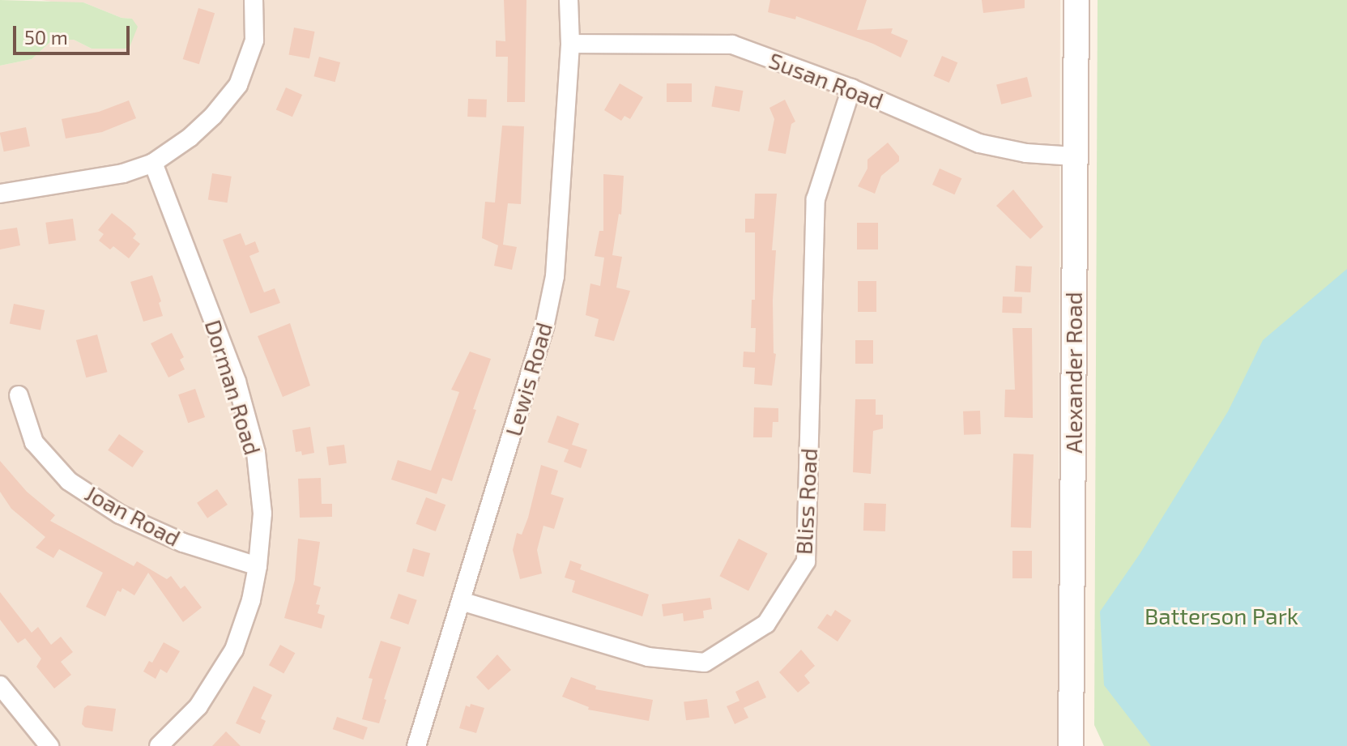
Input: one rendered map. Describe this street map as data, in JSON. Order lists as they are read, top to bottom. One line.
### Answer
{"streets":{"street":["Susan Road","Alexander Road","Lewis Road","Dorman Road","Bliss Road","Joan Road"]},"crossings":[["Susan Road","Alexander Road"],["Susan Road","Lewis Road"],["Susan Road","Bliss Road"],["Lewis Road","Bliss Road"],["Dorman Road","Joan Road"]],"parks":["Batterson Park"],"scale_bar":"50 m"}
